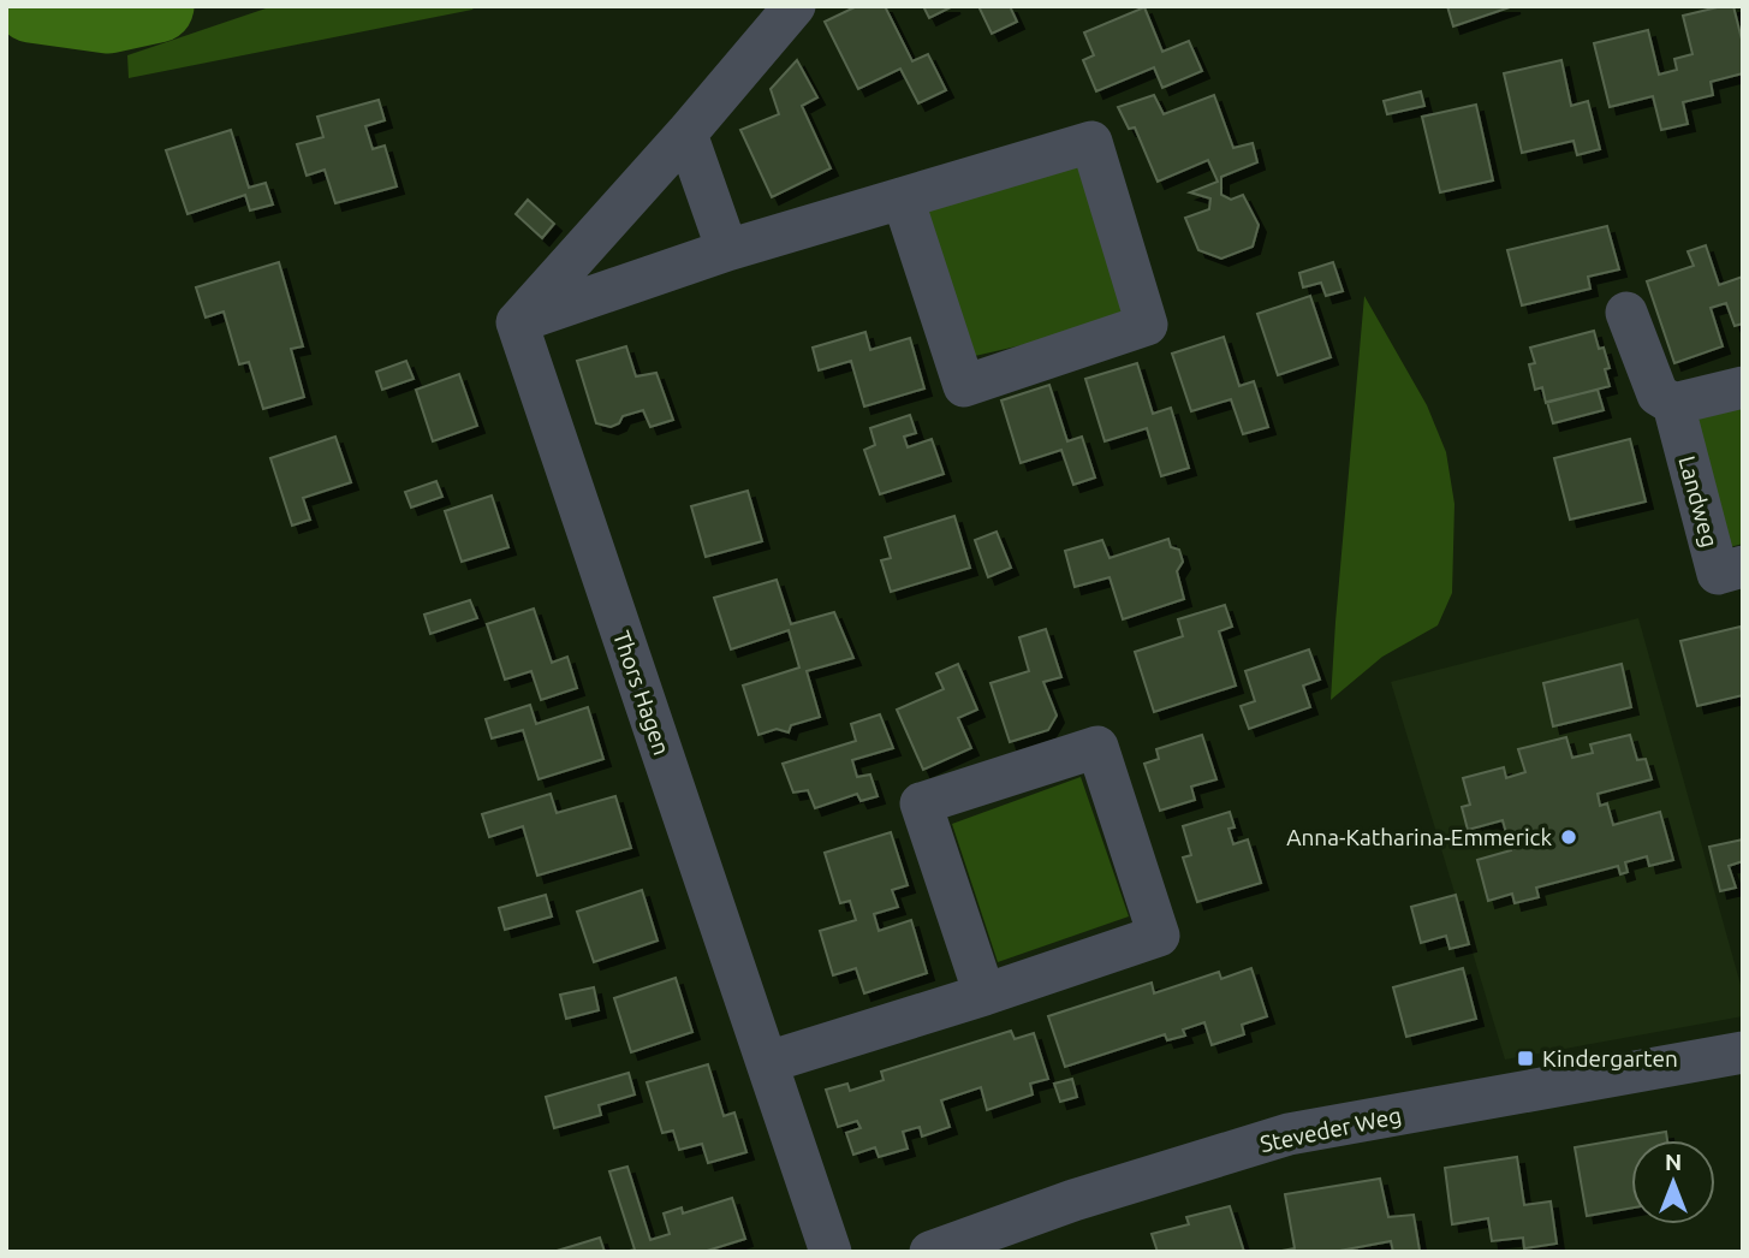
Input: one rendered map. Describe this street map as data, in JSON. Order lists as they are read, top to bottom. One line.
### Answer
{"streets":{"street":["Landweg","Thors Hagen","Steveder Weg"]},"places":{"other":["Anna-Katharina-Emmerick"],"transit":["Kindergarten"]},"north":"top"}
